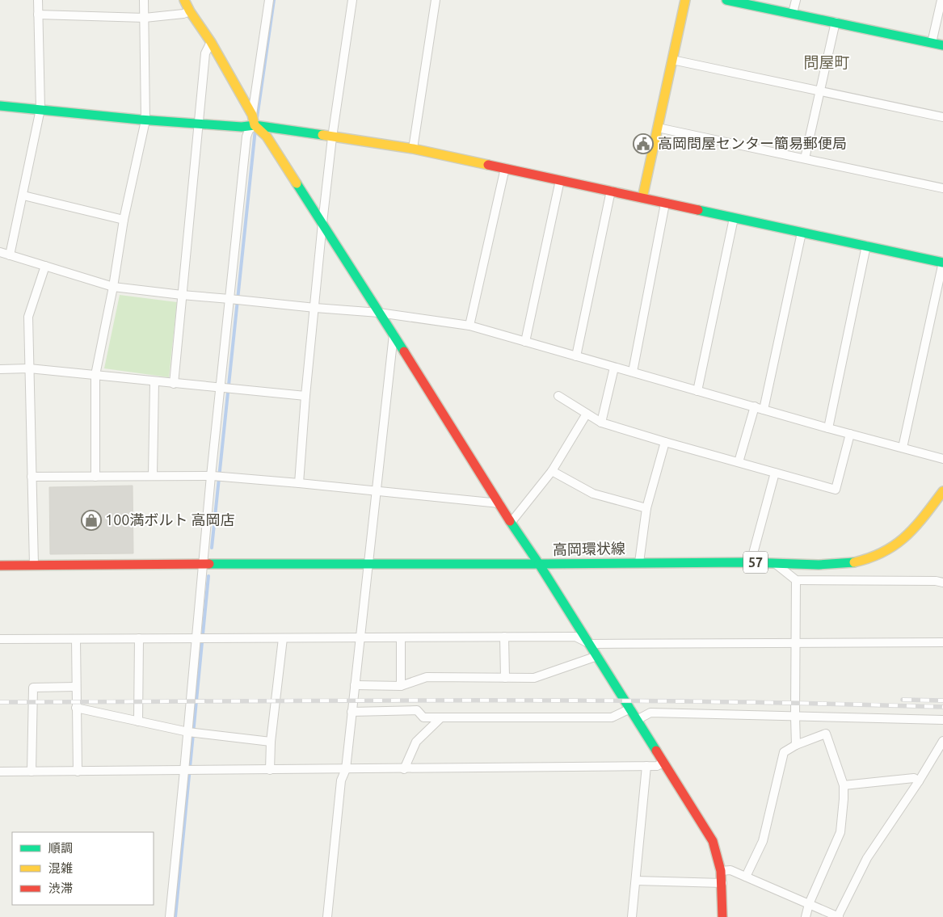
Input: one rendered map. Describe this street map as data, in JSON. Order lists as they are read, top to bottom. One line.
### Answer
{"streets":{"street":["高岡環状線","57"]},"districts":["問屋町"],"places":{"public building":["高岡問屋センター簡易郵便局"],"shop":["100満ボルト 高岡店"]},"legend":["順調","混雑","渋滞"]}
